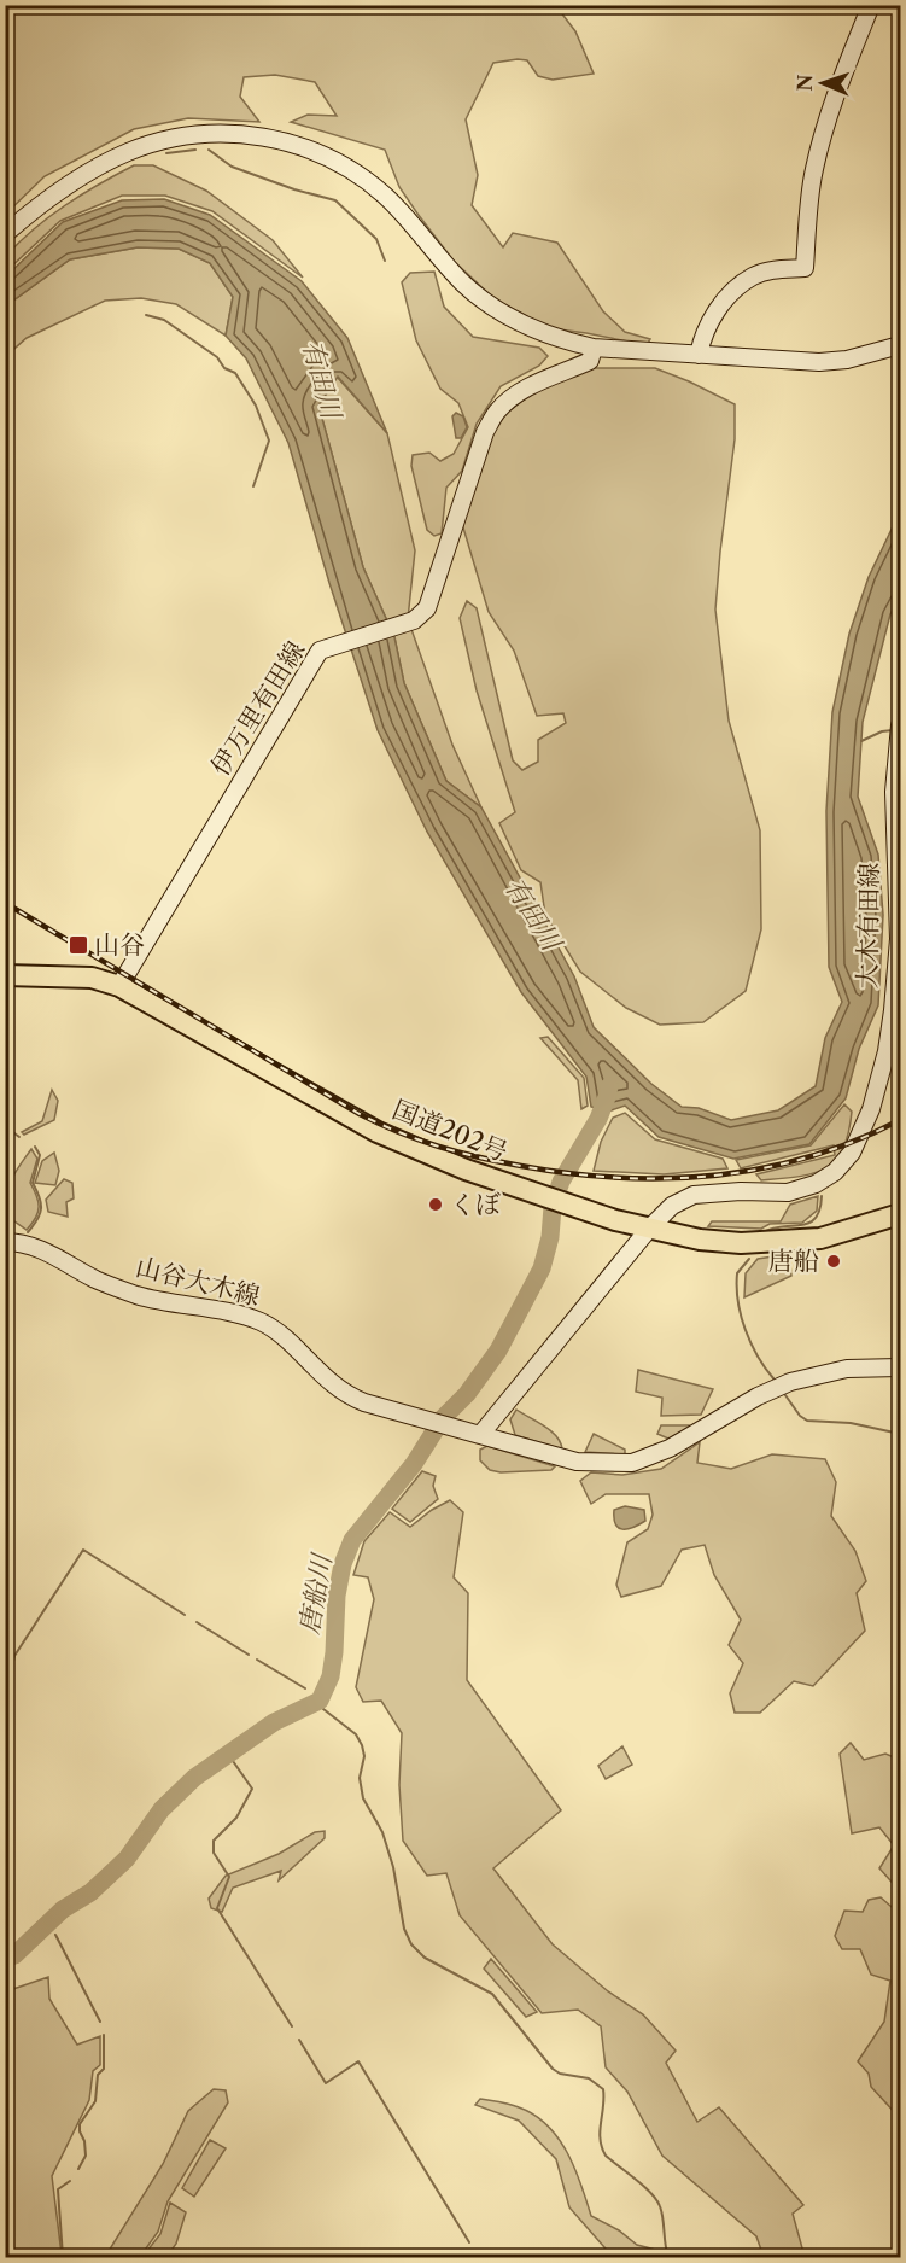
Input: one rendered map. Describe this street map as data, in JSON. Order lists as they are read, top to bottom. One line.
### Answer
{"streets":{"highway":["国道202号"],"main road":["伊万里有田線","大木有田線","山谷大木線"]},"crossings":[["伊万里有田線","国道202号"],["大木有田線","国道202号"]],"water":["有田川","唐船川"],"places":{"transit":["山谷"],"other":["くぼ","唐船"]},"north":"left"}
